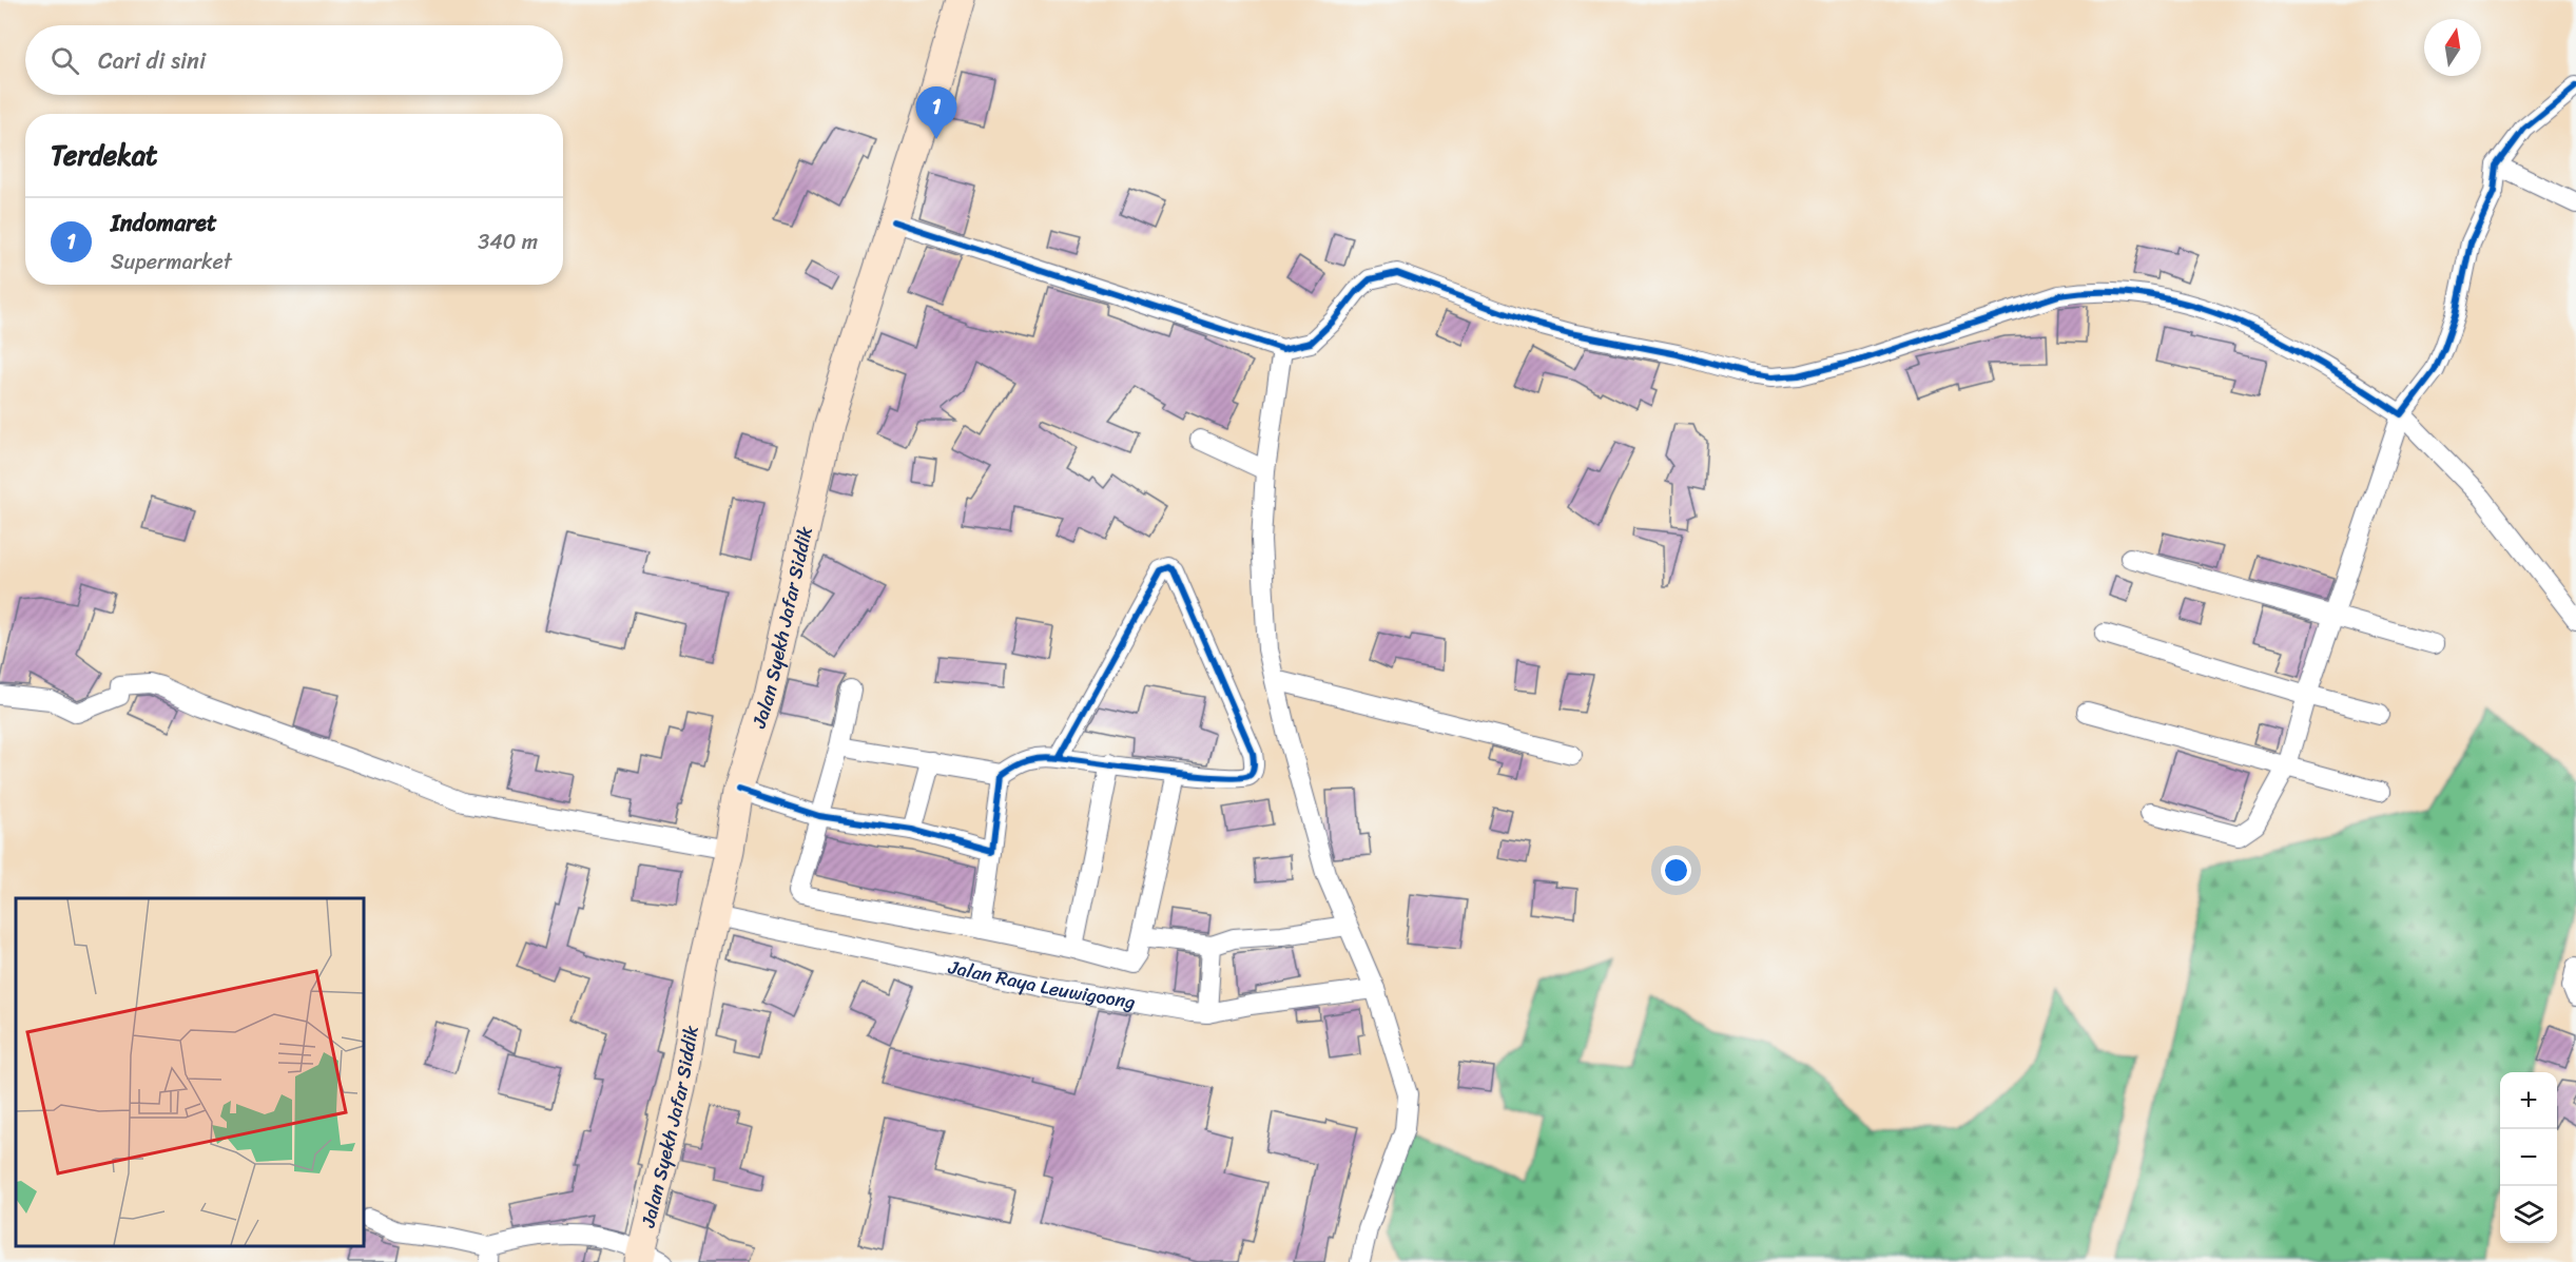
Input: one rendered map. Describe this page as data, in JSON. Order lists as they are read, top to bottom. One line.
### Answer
{"streets":{"main road":["Jalan Syekh Jafar Siddik"],"street":["Jalan Raya Leuwigoong"]},"crossings":[["Jalan Syekh Jafar Siddik","Jalan Raya Leuwigoong"]],"north":"top","page":{"search":"Cari di sini","pins":"1","heading":"Terdekat","list":[{"mark":"1","name":"Indomaret","note":"Supermarket","value":"340 m"}],"map_buttons":["+","−"]}}
